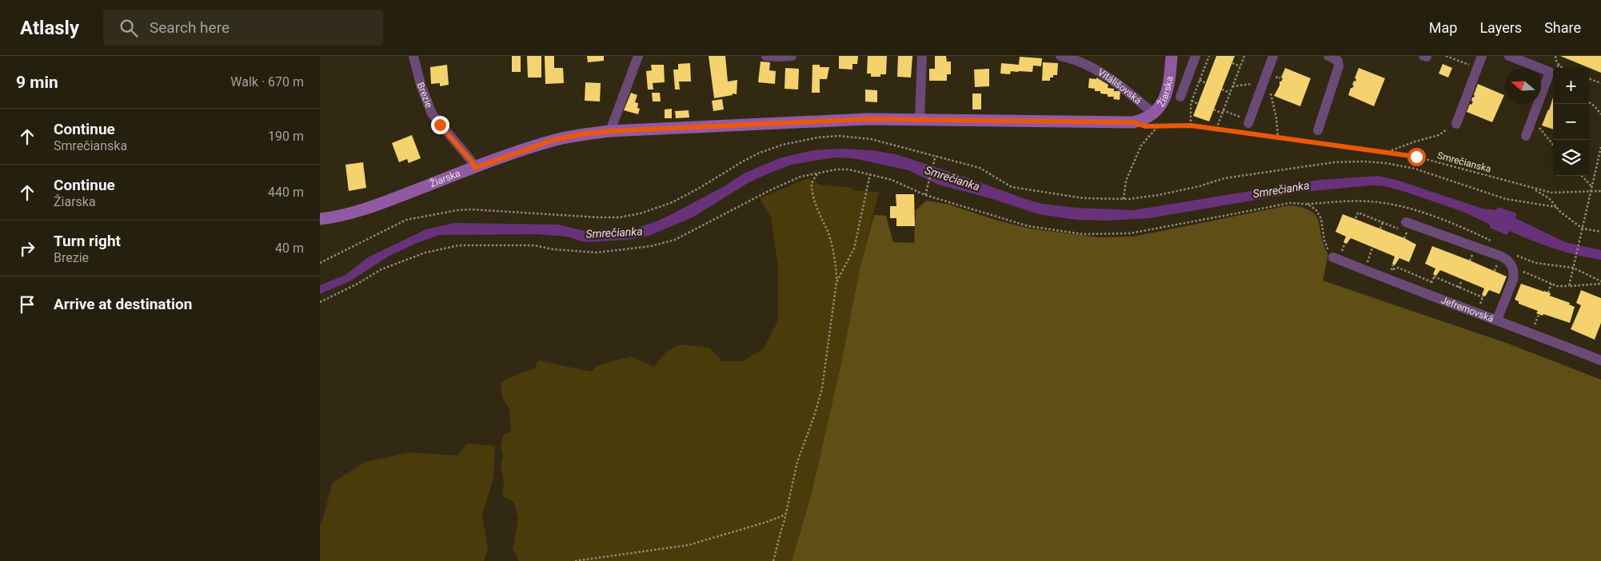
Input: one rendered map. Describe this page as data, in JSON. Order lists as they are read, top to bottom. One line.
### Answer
{"streets":{"street":["Vitálišovská","Žiarska","Brezie","Jefremovská"],"path":["Smrečianska"]},"crossings":[["Vitálišovská","Žiarska"],["Žiarska","Brezie"]],"water":["Smrečianka"],"north":"left","page":{"header":"Atlasly","search":"Search here","nav":["Map","Layers","Share"],"heading":["9 min","Walk · 670 m"],"map_buttons":["+","−"],"list":[["Continue","Smrečianska","190 m"],["Continue","Žiarska","440 m"],["Turn right","Brezie","40 m"],"Arrive at destination"]}}
